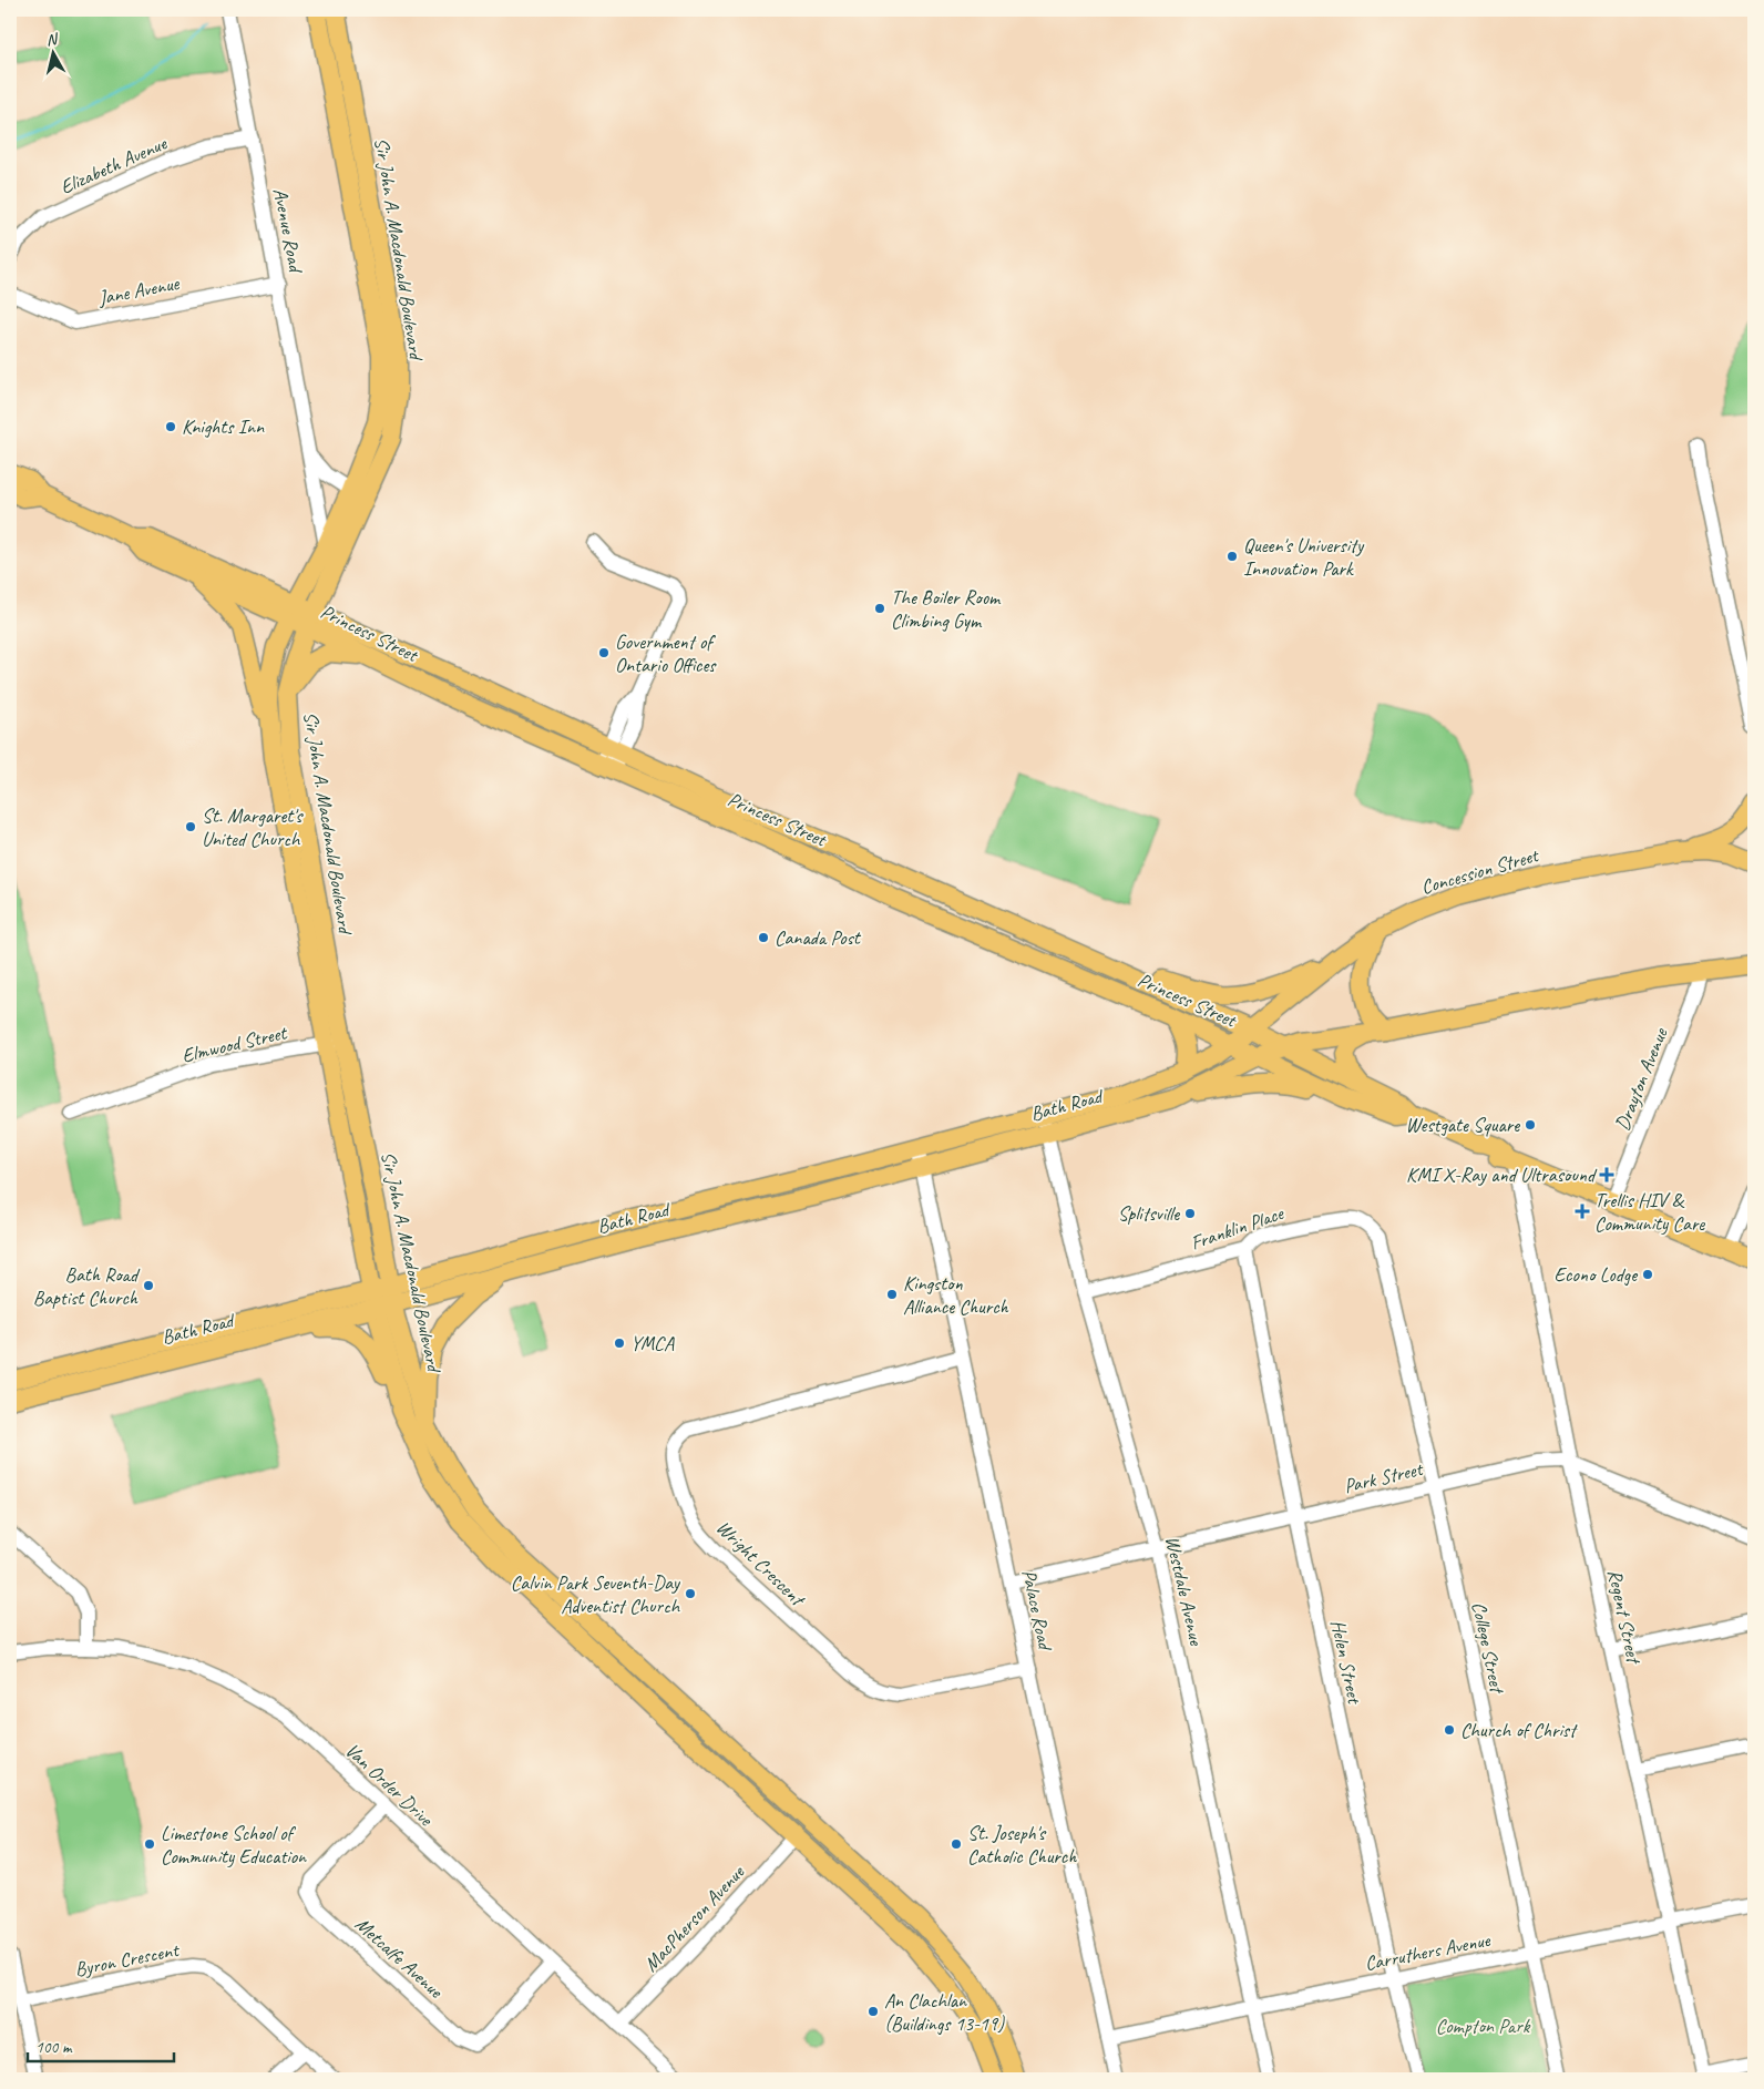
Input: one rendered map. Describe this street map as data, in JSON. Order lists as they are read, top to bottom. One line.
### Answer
{"streets":{"main road":["Sir John A. Macdonald Boulevard","Princess Street","Concession Street","Bath Road"],"street":["Elizabeth Avenue","Avenue Road","Jane Avenue","Elmwood Street","Drayton Avenue","Franklin Place","Park Street","Wright Crescent","Westdale Avenue","Palace Road","Regent Street","College Street","Helen Street","Van Order Drive","MacPherson Avenue","Carruthers Avenue","Metcalfe Avenue","Byron Crescent"]},"crossings":[["Elizabeth Avenue","Avenue Road"],["Avenue Road","Sir John A. Macdonald Boulevard"],["Avenue Road","Jane Avenue"],["Sir John A. Macdonald Boulevard","Princess Street"],["Sir John A. Macdonald Boulevard","Elmwood Street"],["Sir John A. Macdonald Boulevard","Bath Road"],["Princess Street","Concession Street"],["Princess Street","Drayton Avenue"],["Princess Street","Bath Road"],["Princess Street","Regent Street"],["Concession Street","Bath Road"],["Bath Road","Westdale Avenue"],["Bath Road","Palace Road"],["Franklin Place","Westdale Avenue"],["Franklin Place","College Street"],["Franklin Place","Helen Street"],["Park Street","Westdale Avenue"],["Park Street","Palace Road"],["Park Street","Regent Street"],["Park Street","College Street"],["Park Street","Helen Street"],["Wright Crescent","Palace Road"],["Westdale Avenue","Carruthers Avenue"],["Palace Road","Carruthers Avenue"],["Regent Street","Carruthers Avenue"],["College Street","Carruthers Avenue"],["Helen Street","Carruthers Avenue"],["Van Order Drive","MacPherson Avenue"],["Van Order Drive","Metcalfe Avenue"]],"parks":["Compton Park"],"places":{"other":["Knights Inn","Queen's University Innovation Park","The Boiler Room Climbing Gym","Government of Ontario Offices","St. Margaret's United Church","Canada Post","Westgate Square","Splitsville","Econo Lodge","Bath Road Baptist Church","Kingston Alliance Church","YMCA","Calvin Park Seventh-Day Adventist Church","Church of Christ","Limestone School of Community Education","St. Joseph's Catholic Church","An Clachlan (Buildings 13-19)"],"health":["KMI X-Ray and Ultrasound","Trellis HIV & Community Care"]},"scale_bar":"100 m","north":"top"}
